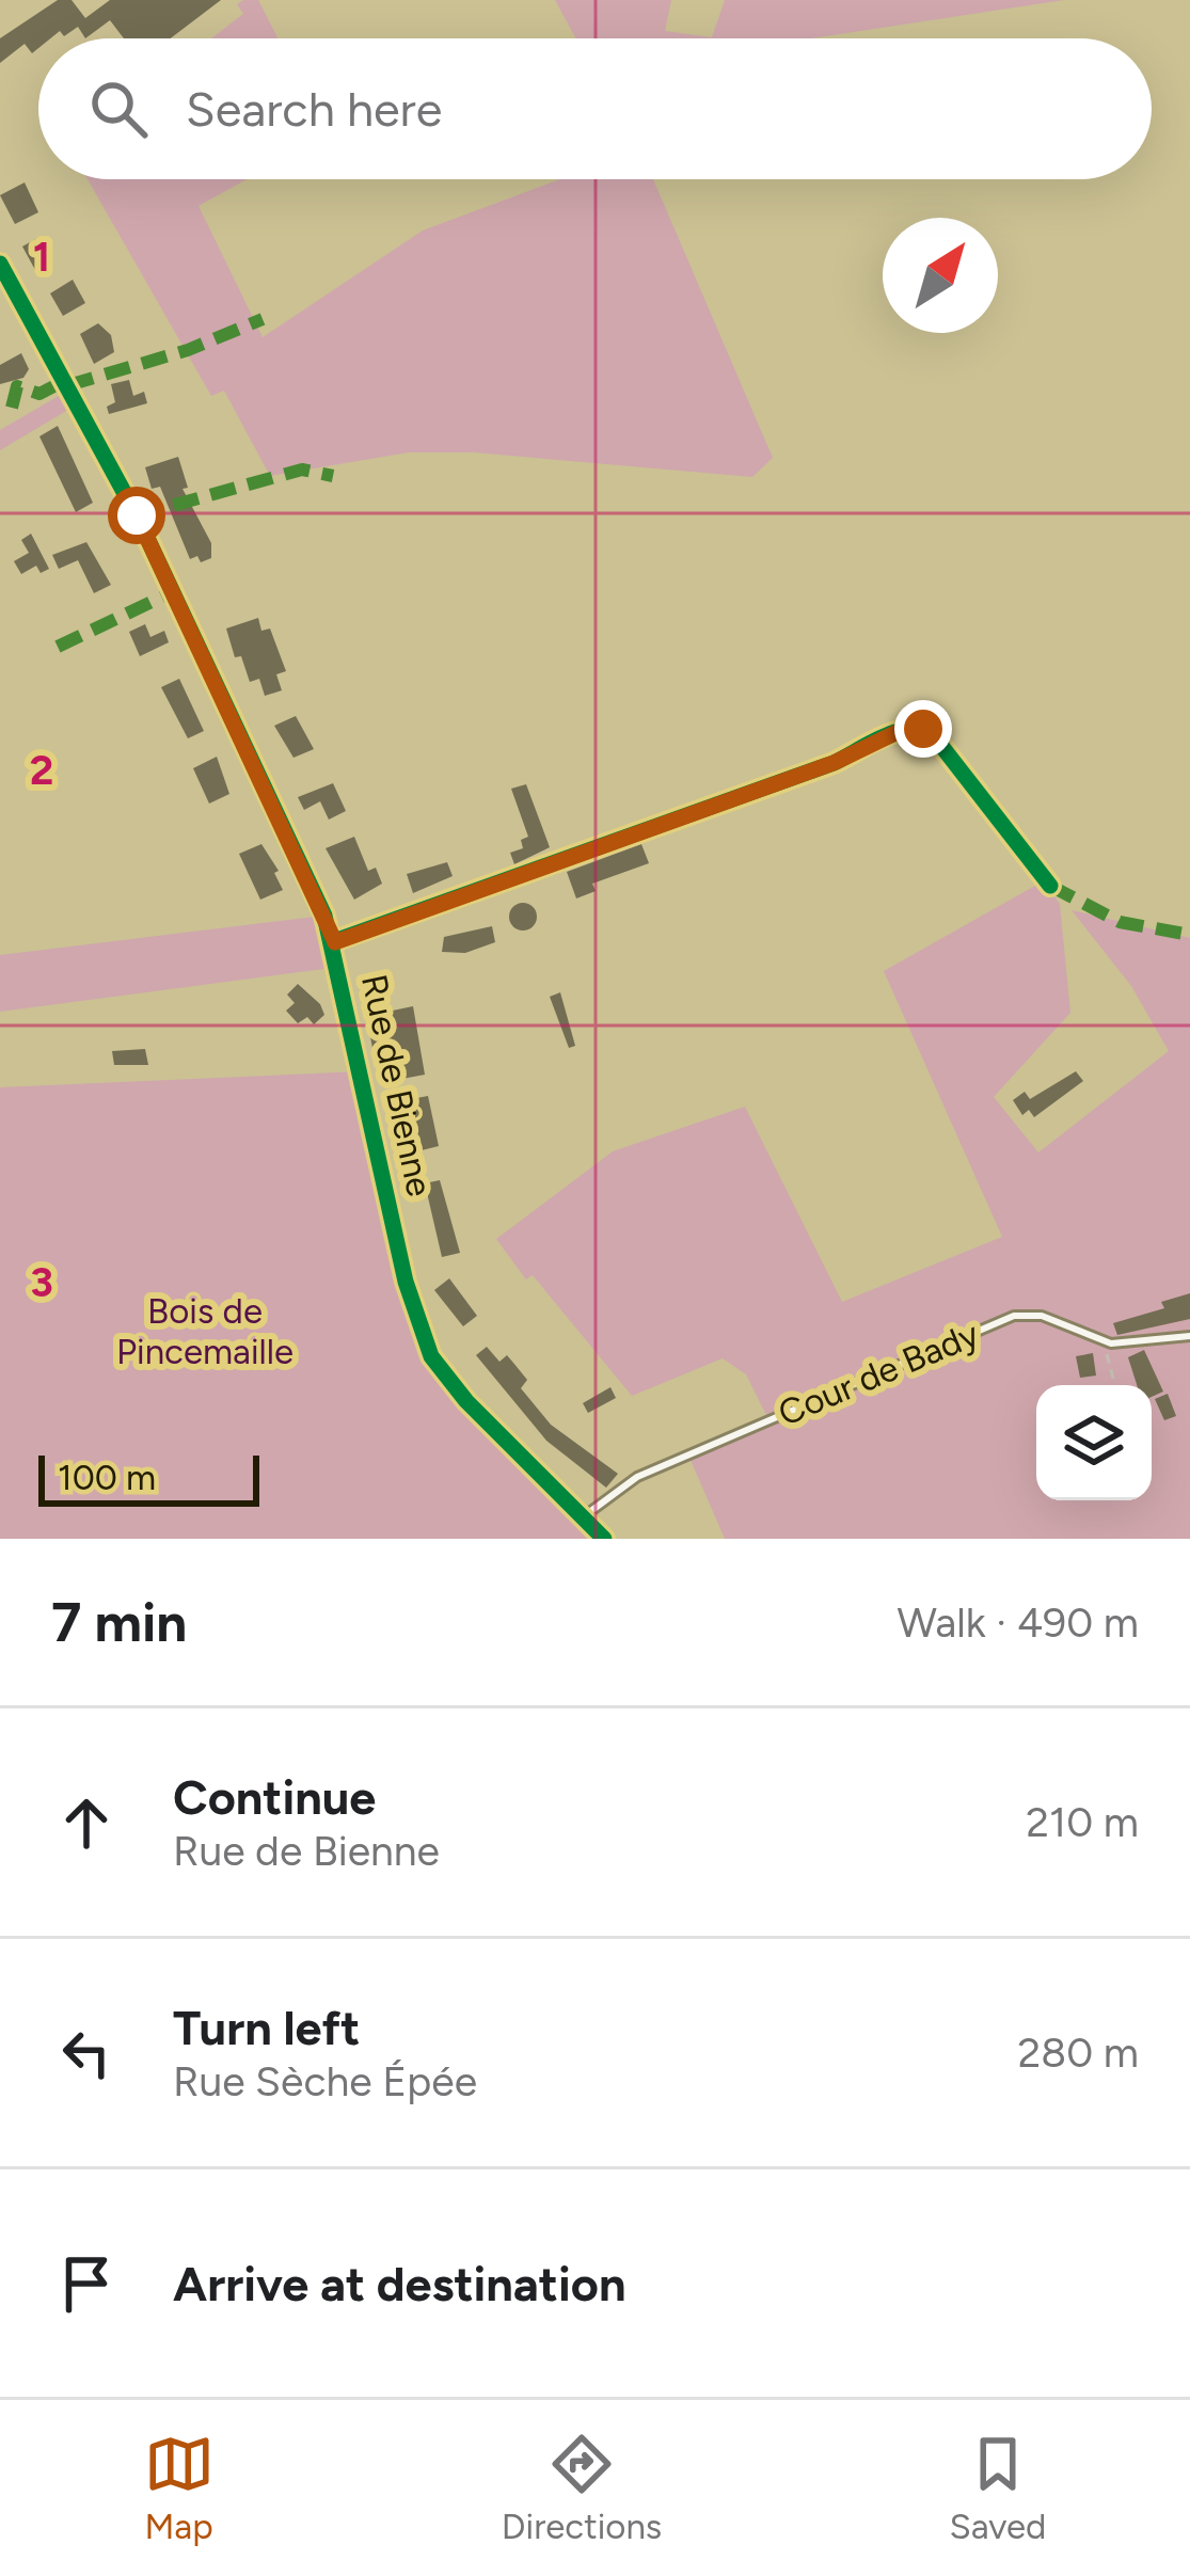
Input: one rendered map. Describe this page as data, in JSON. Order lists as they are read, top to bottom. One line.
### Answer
{"streets":{"street":["Rue de Bienne"],"lane":["Cour de Bady"]},"crossings":[["Rue de Bienne","Cour de Bady"]],"parks":["Bois de Pincemaille"],"scale_bar":"100 m","north":"top right","page":{"search":"Search here","scale":"100 m","heading":["7 min","Walk · 490 m"],"list":[["Continue","Rue de Bienne","210 m"],["Turn left","Rue Sèche Épée","280 m"],"Arrive at destination"],"nav":["Map","Directions","Saved"]},"grid":{"rows":["1","2","3"]}}
